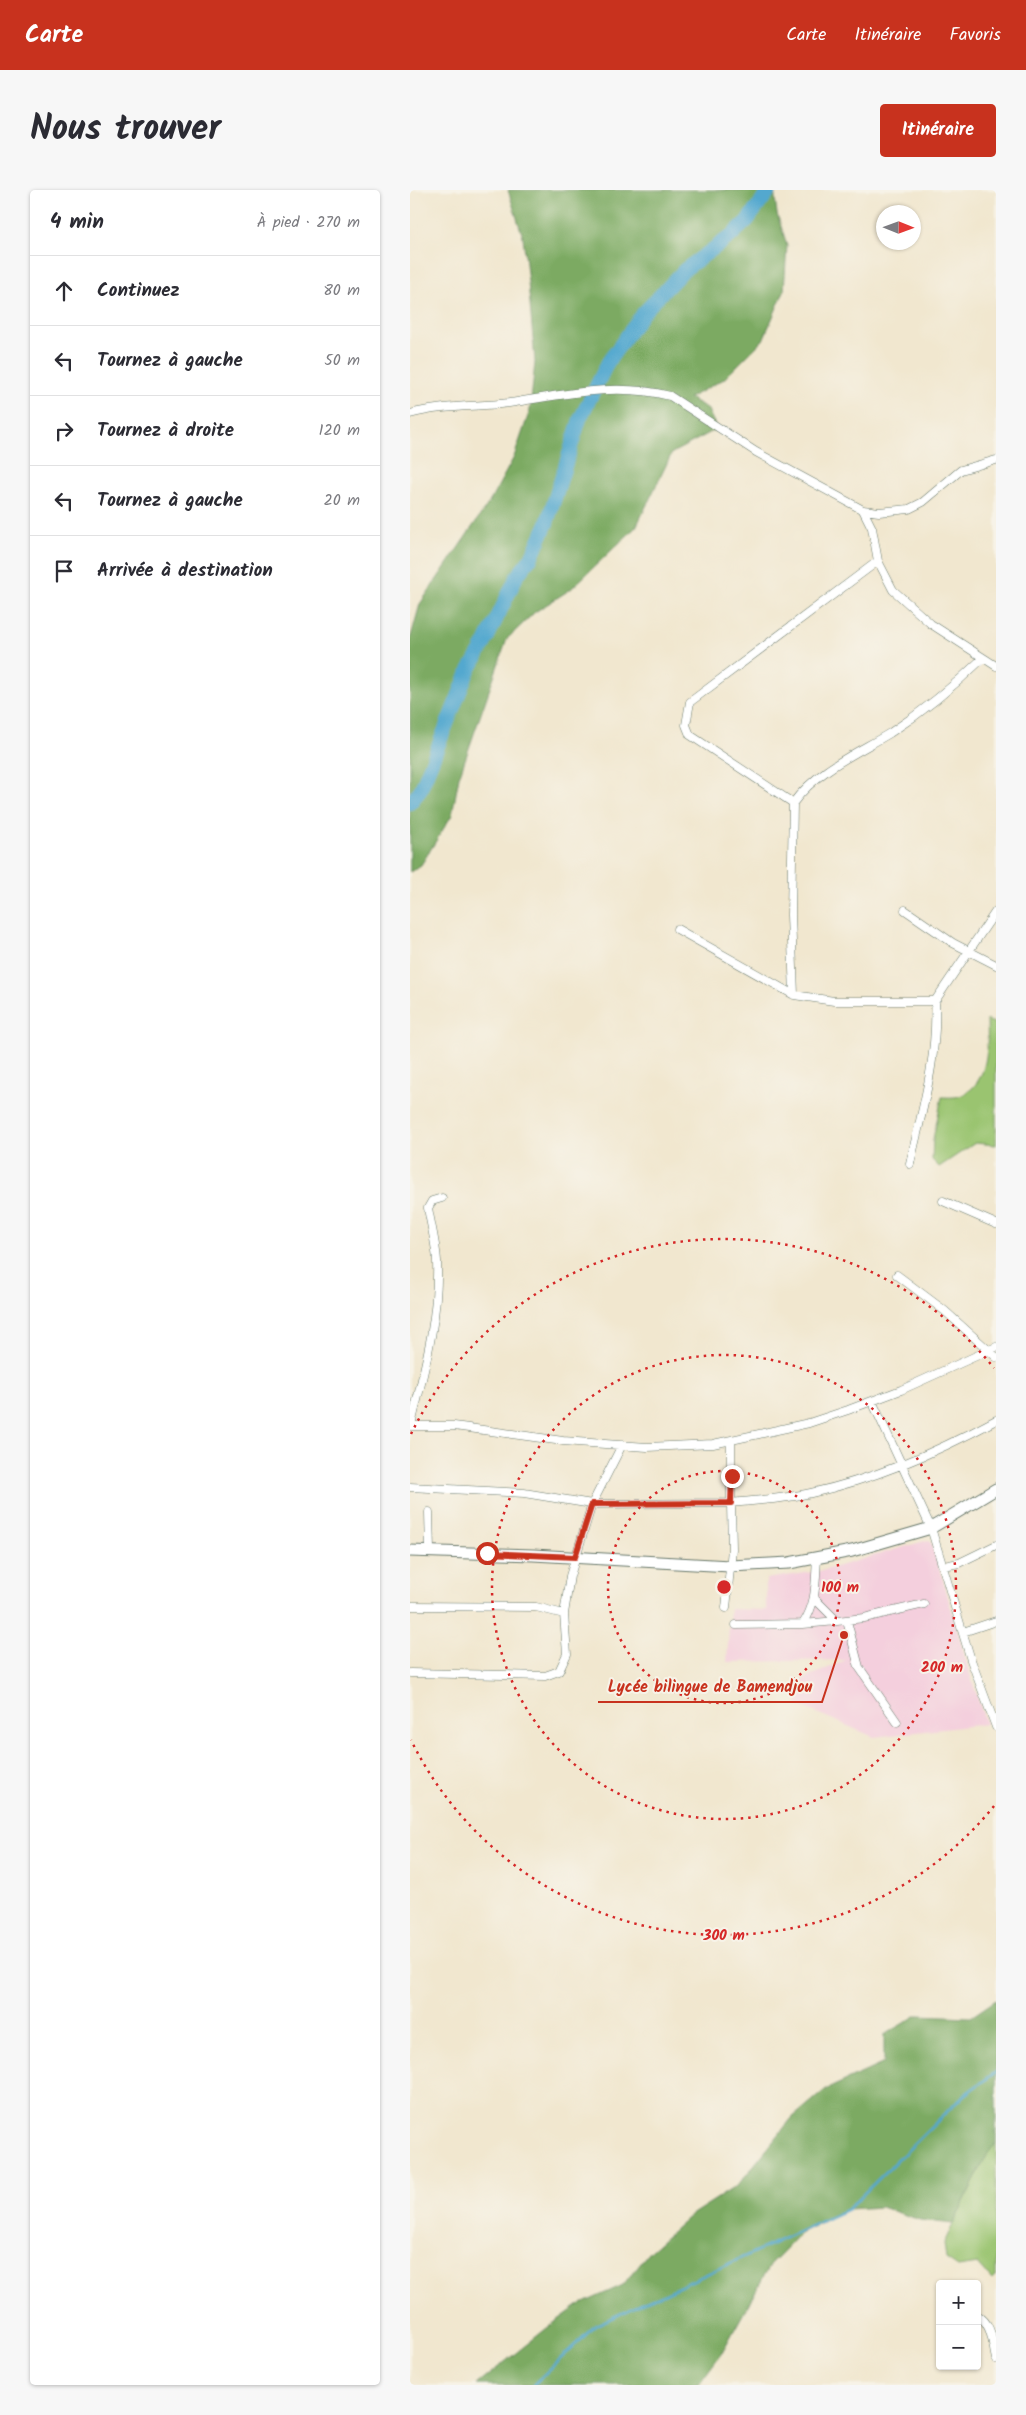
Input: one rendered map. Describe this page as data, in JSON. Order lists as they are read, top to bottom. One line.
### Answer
{"places":["Lycée bilingue de Bamendjou"],"north":"right","page":{"header":"Carte","nav":["Carte","Itinéraire","Favoris"],"title":"Nous trouver","buttons":"Itinéraire","heading":["4 min","À pied · 270 m"],"list":[["Continuez","80 m"],["Tournez à gauche","50 m"],["Tournez à droite","120 m"],["Tournez à gauche","20 m"],"Arrivée à destination"],"map_buttons":["+","−"]},"rings":["100 m","200 m","300 m"]}
